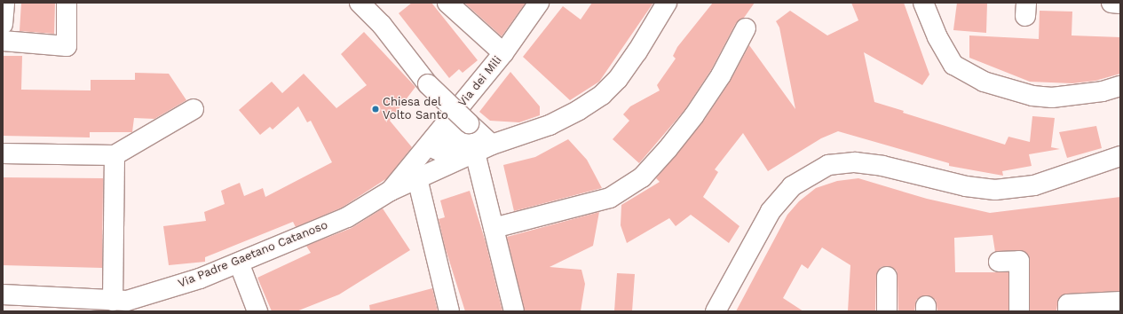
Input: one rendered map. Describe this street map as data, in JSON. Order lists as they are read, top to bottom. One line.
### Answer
{"streets":{"street":["Via dei Mili","Via Padre Gaetano Catanoso"]},"crossings":[["Via dei Mili","Via Padre Gaetano Catanoso"]],"places":["Chiesa del Volto Santo"]}
